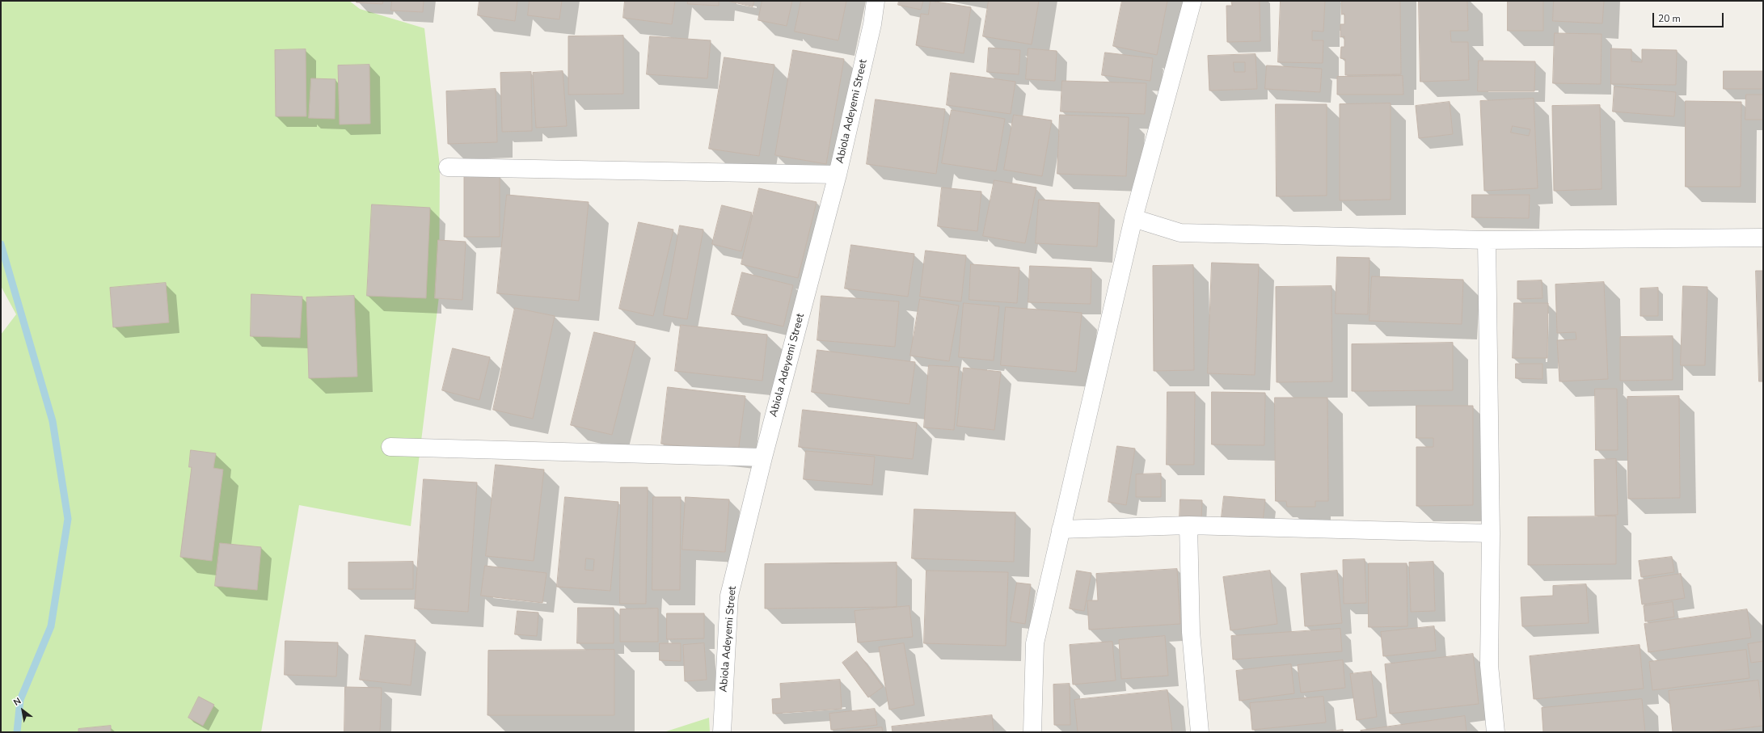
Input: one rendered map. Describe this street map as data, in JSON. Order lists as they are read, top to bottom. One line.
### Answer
{"streets":{"street":["Abiola Adeyemi Street"]},"scale_bar":"20 m","north":"top left"}
